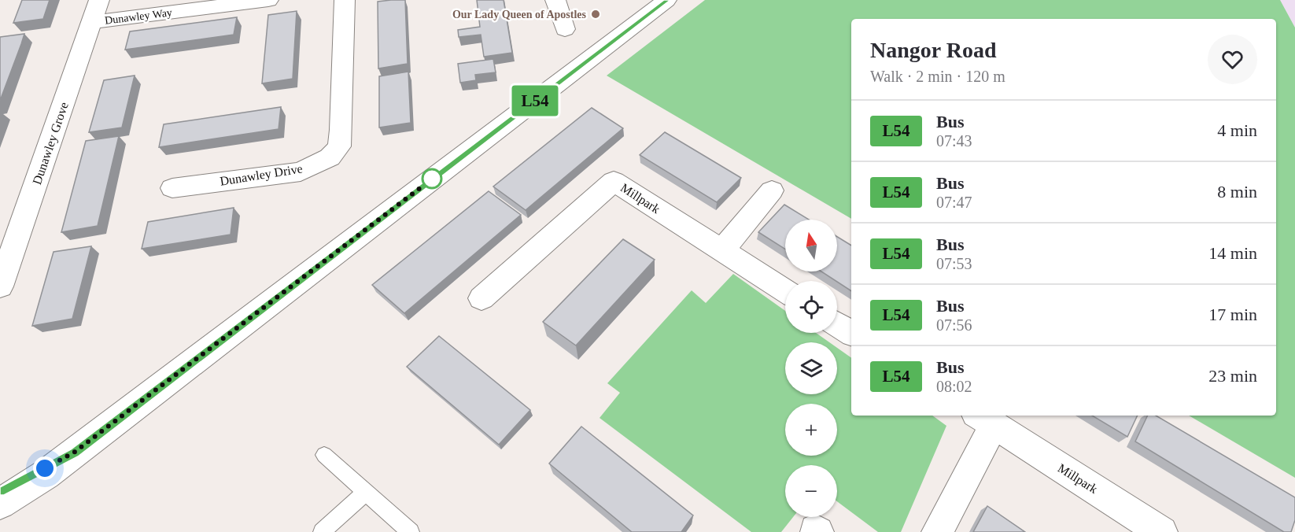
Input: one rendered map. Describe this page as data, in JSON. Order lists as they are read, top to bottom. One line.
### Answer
{"streets":{"street":["Dunawley Way","Dunawley Grove","Dunawley Drive","Millpark"]},"crossings":[["Dunawley Way","Dunawley Grove"]],"places":["Our Lady Queen of Apostles"],"lines":["bus line L54"],"north":"top","page":{"on_map":"L54","heading":["Nangor Road","Walk · 2 min · 120 m"],"list":[{"mark":"L54","name":"Bus","note":"07:43","value":"4 min"},{"mark":"L54","name":"Bus","note":"07:47","value":"8 min"},{"mark":"L54","name":"Bus","note":"07:53","value":"14 min"},{"mark":"L54","name":"Bus","note":"07:56","value":"17 min"},{"mark":"L54","name":"Bus","note":"08:02","value":"23 min"}],"map_buttons":["+","−"]}}
